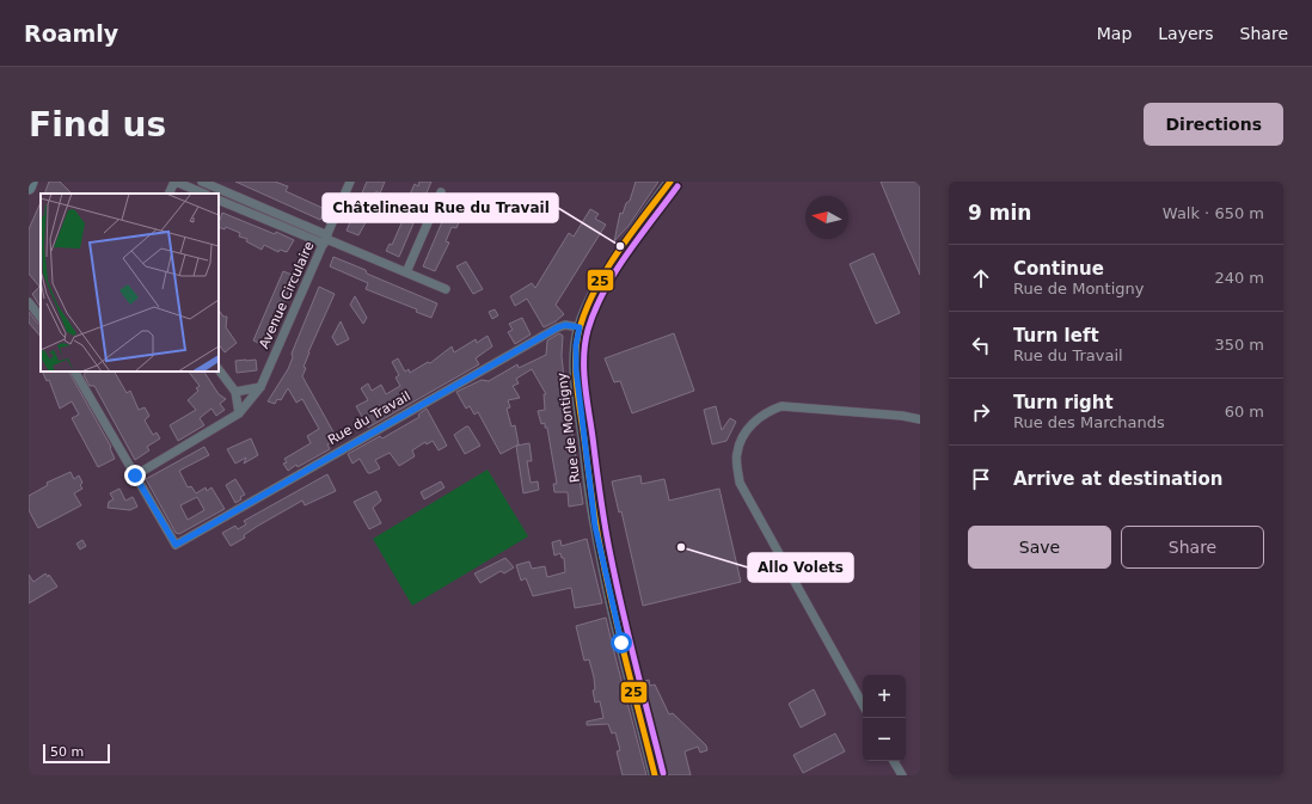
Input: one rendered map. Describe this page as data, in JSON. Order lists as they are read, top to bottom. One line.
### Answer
{"streets":{"main road":["Rue de Montigny"],"street":["Avenue Circulaire","Rue du Travail"]},"crossings":[["Avenue Circulaire","Rue du Travail"],["Rue du Travail","Rue de Montigny"]],"places":["Châtelineau Rue du Travail","Allo Volets"],"lines":["transit line 25"],"scale_bar":"50 m","north":"left","page":{"header":"Roamly","nav":["Map","Layers","Share"],"buttons":["Directions",["Save","Share"]],"title":"Find us","heading":["9 min","Walk · 650 m"],"list":[["Continue","Rue de Montigny","240 m"],["Turn left","Rue du Travail","350 m"],["Turn right","Rue des Marchands","60 m"],"Arrive at destination"],"map_buttons":["+","−"],"scale":"50 m"}}
